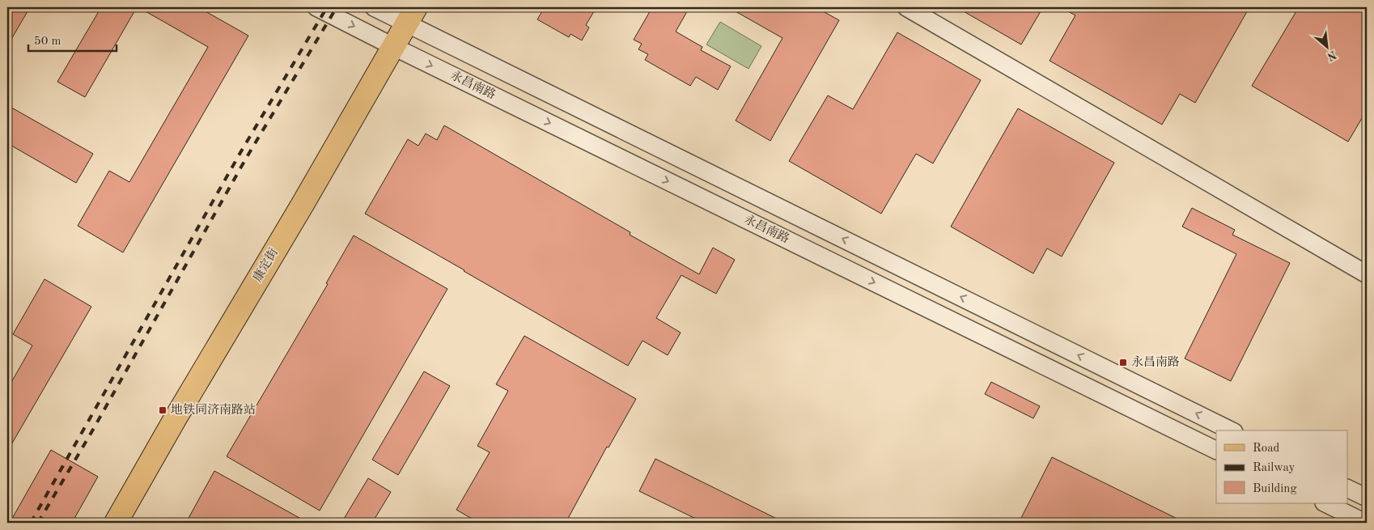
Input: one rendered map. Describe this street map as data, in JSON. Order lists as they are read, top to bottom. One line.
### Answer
{"streets":{"main road":["康定街"],"street":["永昌南路"]},"crossings":[["永昌南路","康定街"]],"places":{"transit":["永昌南路","地铁同济南路站"]},"legend":["Road","Railway","Building"],"scale_bar":"50 m","north":"bottom right"}
